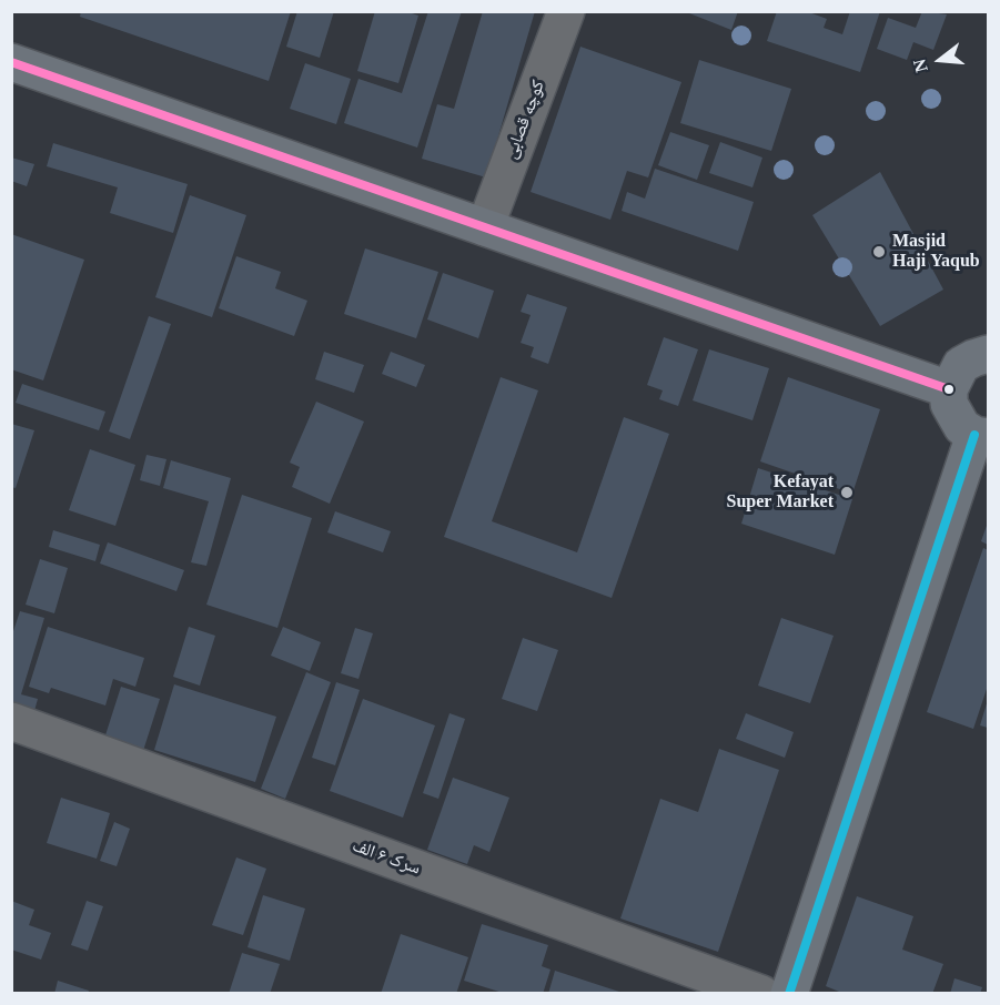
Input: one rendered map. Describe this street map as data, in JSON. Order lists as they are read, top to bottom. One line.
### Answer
{"streets":{"street":["کوچه قصابی","سرک ۶ الف"]},"places":["Masjid Haji Yaqub","Kefayat Super Market"],"north":"left"}
